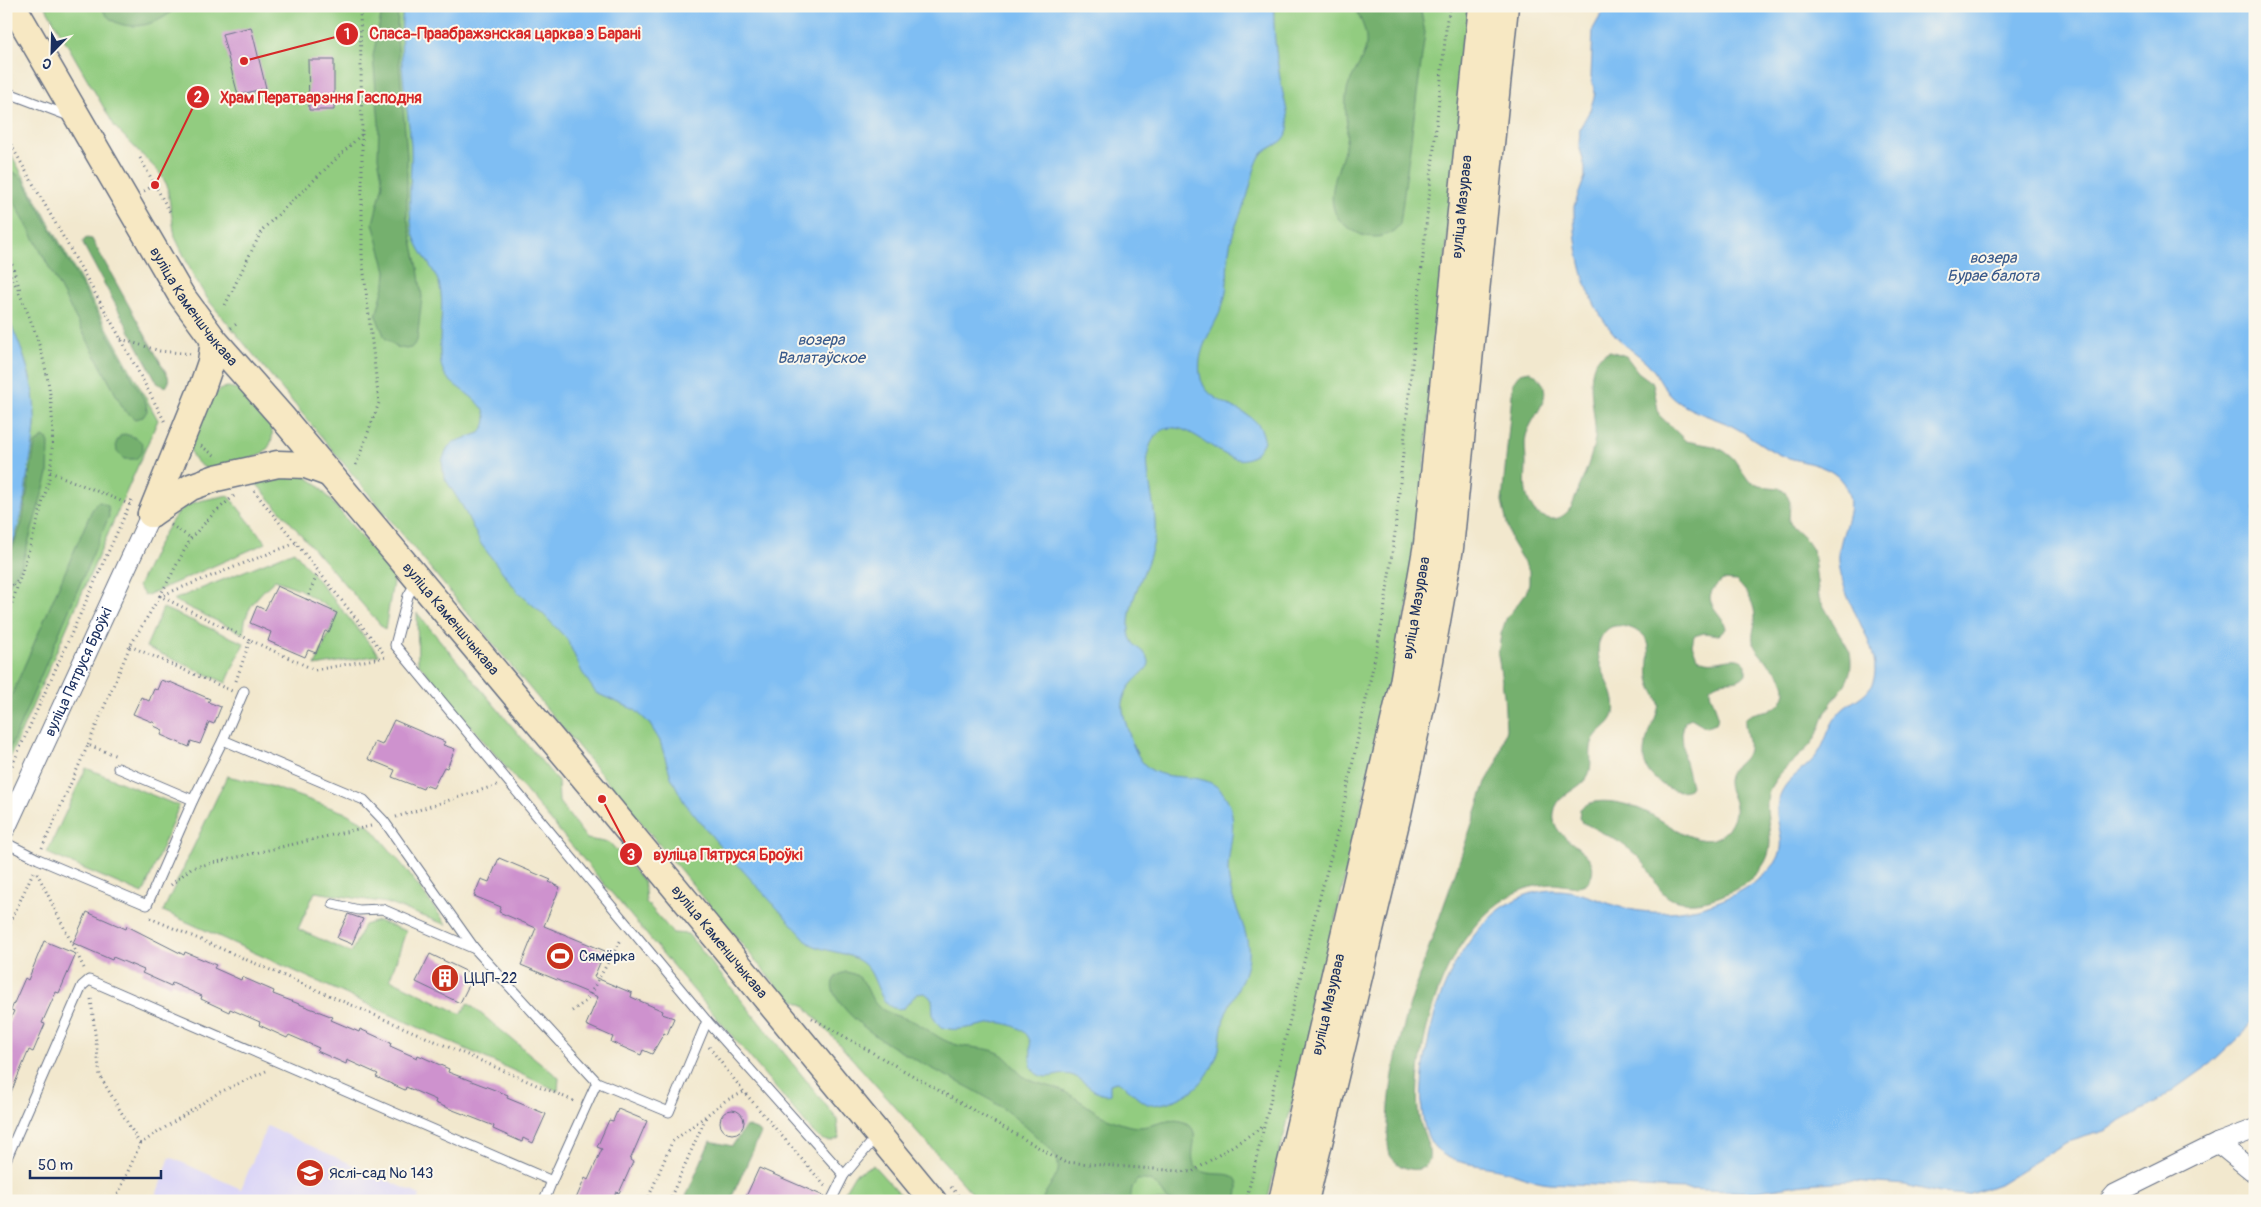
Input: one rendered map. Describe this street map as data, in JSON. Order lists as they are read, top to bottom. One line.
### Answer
{"streets":{"main road":["вуліца Мазурава","вуліца Каменшчыкава"],"street":["вуліца Пятруся Броўкі"]},"water":["возера Бурае балота","возера Валатаўское"],"places":{"other":["Спаса-Праабражэнская царква з Барані","Храм Ператварэння Гасподня","вуліца Пятруся Броўкі"],"sports":["Сямёрка"],"building":["ЦЦП-22"],"school or university":["Яслі-сад № 143"]},"scale_bar":"50 m","north":"bottom left"}
